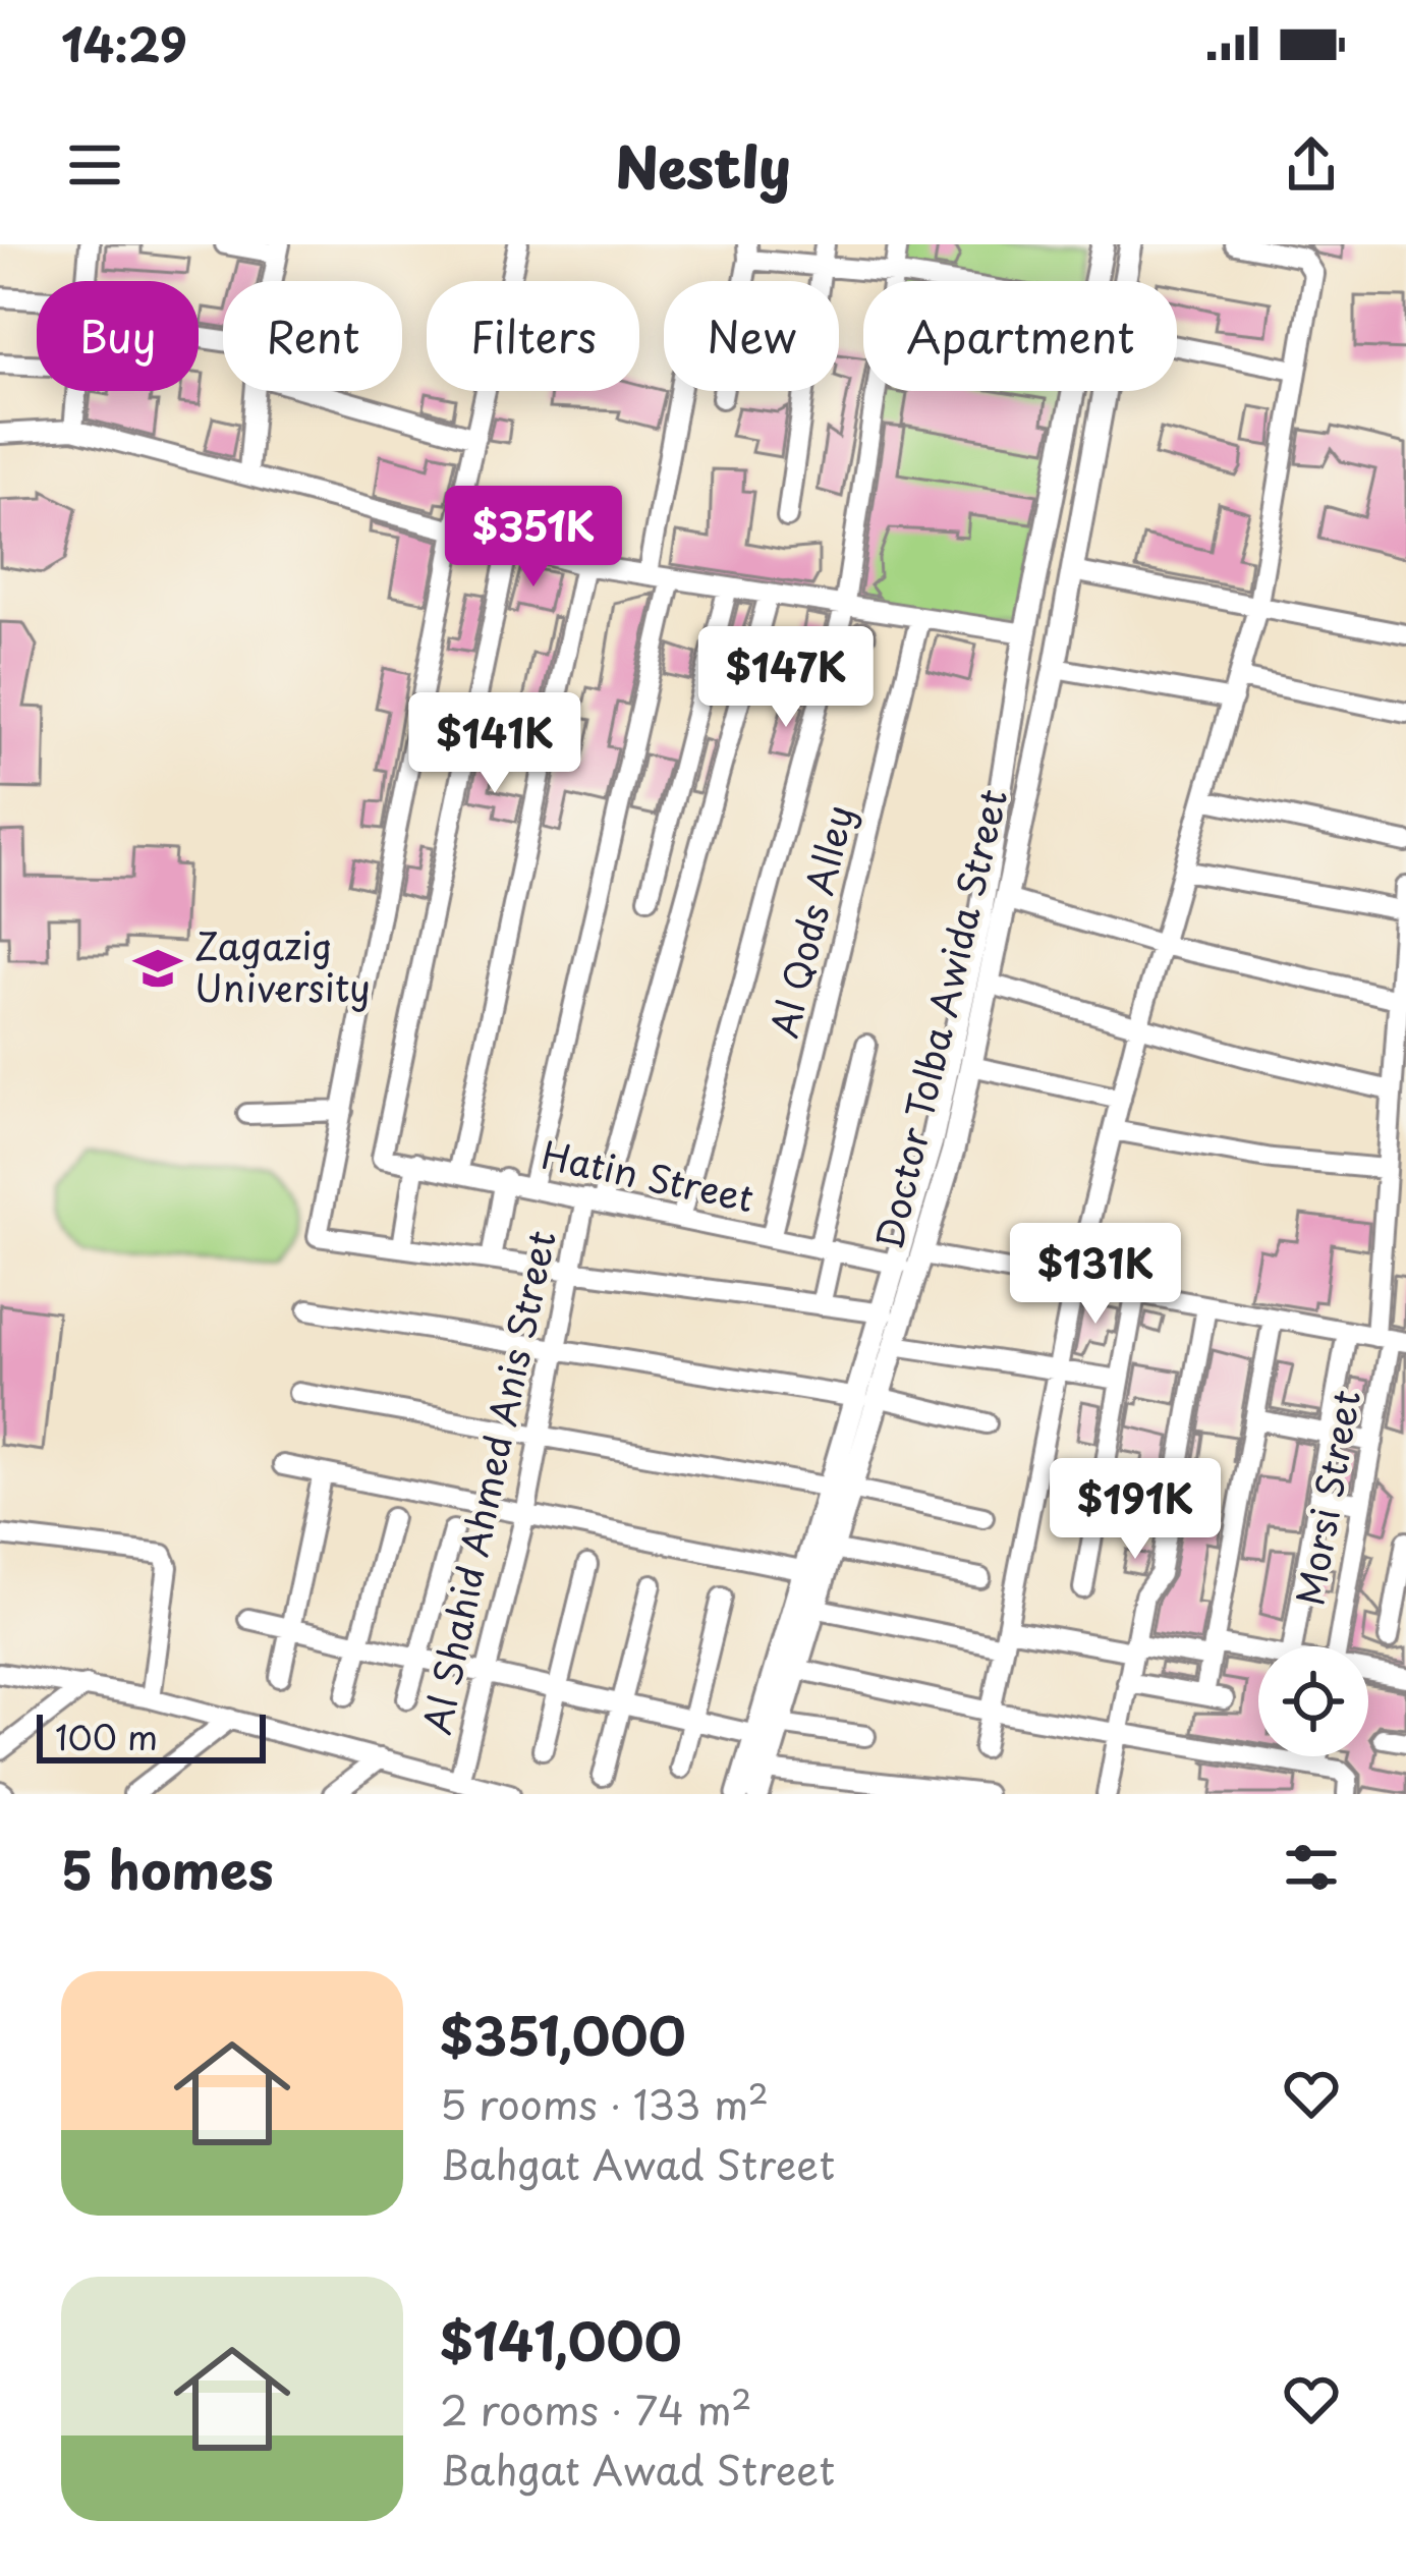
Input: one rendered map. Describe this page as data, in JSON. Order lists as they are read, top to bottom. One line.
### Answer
{"streets":{"street":["Al Qods Alley","Doctor Tolba Awida Street","Hatin Street","Al Shahid Ahmed Anis Street","Morsi Street"]},"crossings":[["Al Qods Alley","Hatin Street"],["Doctor Tolba Awida Street","Hatin Street"],["Hatin Street","Al Shahid Ahmed Anis Street"]],"places":{"school or university":["Zagazig University"]},"scale_bar":"100 m","page":{"status":"14:29","header":"Nestly","chip":["Buy","Rent","Filters","New","Apartment"],"price":["$351K","$147K","$141K","$131K","$191K"],"scale":"100 m","heading":"5 homes","list":[{"name":"$351,000","note":"5 rooms · 133 m² · Bahgat Awad Street"},{"name":"$141,000","note":"2 rooms · 74 m² · Bahgat Awad Street"}]}}
